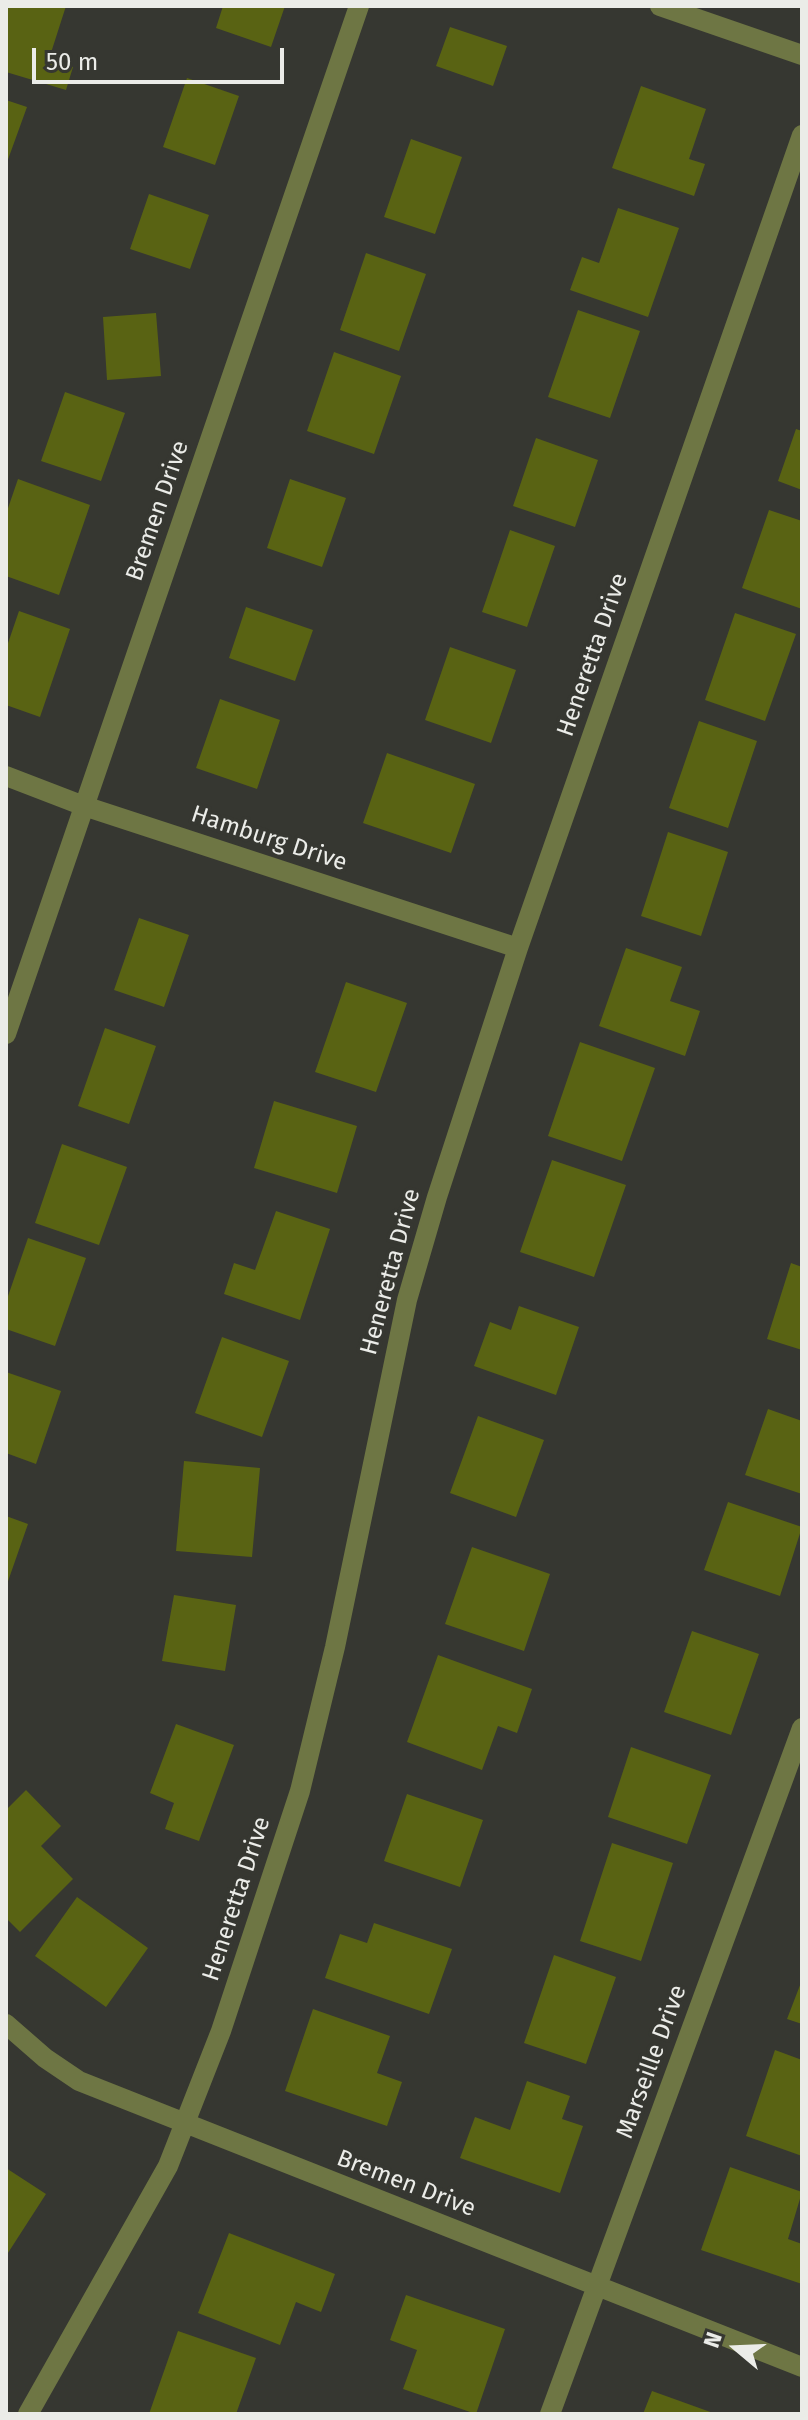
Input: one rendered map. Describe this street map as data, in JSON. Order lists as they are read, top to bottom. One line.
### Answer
{"streets":{"street":["Bremen Drive","Heneretta Drive","Hamburg Drive","Marseille Drive"]},"crossings":[["Bremen Drive","Heneretta Drive"],["Bremen Drive","Hamburg Drive"],["Bremen Drive","Marseille Drive"],["Heneretta Drive","Hamburg Drive"]],"scale_bar":"50 m","north":"left"}
